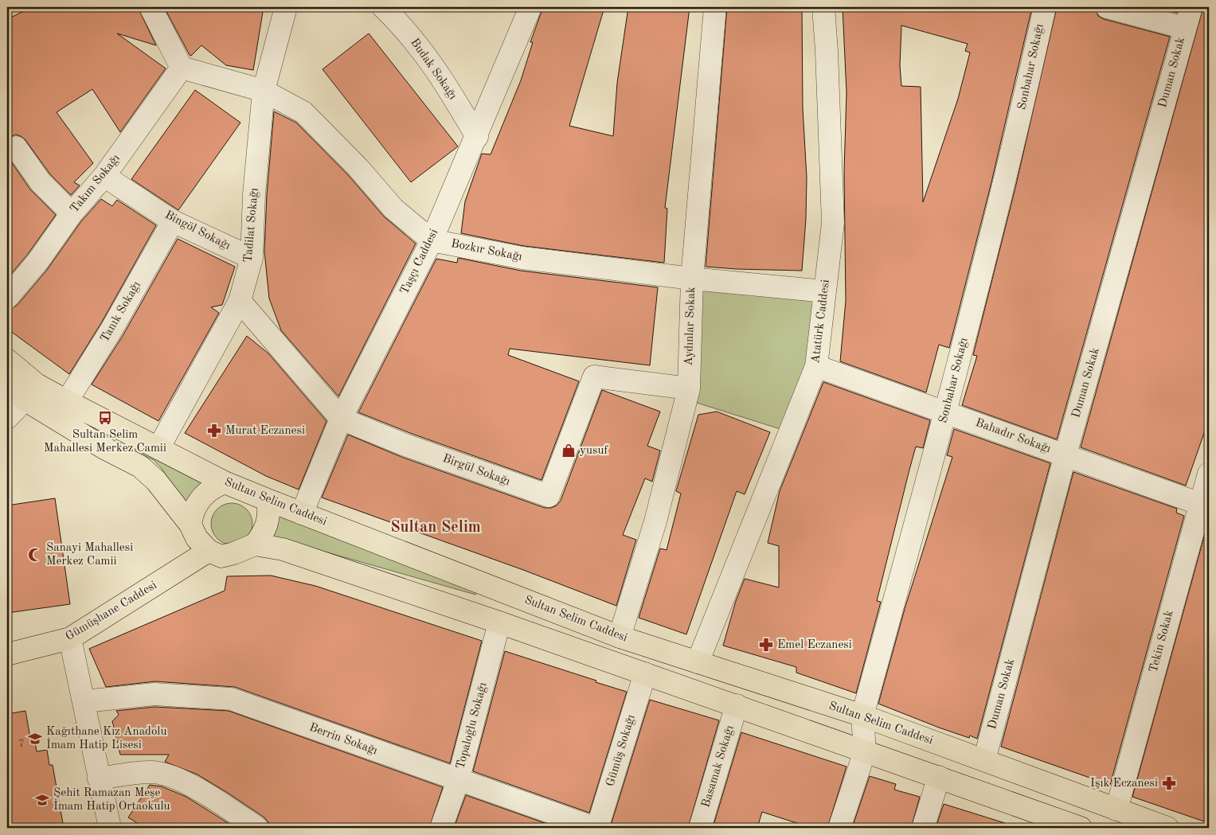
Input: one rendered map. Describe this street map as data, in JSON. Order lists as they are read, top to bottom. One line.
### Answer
{"streets":{"main road":["Sultan Selim Caddesi","Gümüşhane Caddesi"],"street":["Sonbahar Sokağı","Budak Sokağı","Duman Sokak","Takım Sokağı","Tadilat Sokağı","Bingöl Sokağı","Bozkır Sokağı","Taşçı Caddesi","Tanık Sokağı","Atatürk Caddesi","Aydınlar Sokak","Bahadır Sokağı","Birgül Sokağı","Tekin Sokak","Topaloğlu Sokağı","Berrin Sokağı","Gümüş Sokağı","Basamak Sokağı"]},"crossings":[["Sonbahar Sokağı","Bahadır Sokağı"],["Sonbahar Sokağı","Sultan Selim Caddesi"],["Budak Sokağı","Taşçı Caddesi"],["Duman Sokak","Bahadır Sokağı"],["Duman Sokak","Sultan Selim Caddesi"],["Takım Sokağı","Bingöl Sokağı"],["Takım Sokağı","Bozkır Sokağı"],["Tadilat Sokağı","Bingöl Sokağı"],["Tadilat Sokağı","Bozkır Sokağı"],["Tadilat Sokağı","Birgül Sokağı"],["Tadilat Sokağı","Sultan Selim Caddesi"],["Bingöl Sokağı","Tanık Sokağı"],["Bozkır Sokağı","Taşçı Caddesi"],["Bozkır Sokağı","Atatürk Caddesi"],["Bozkır Sokağı","Aydınlar Sokak"],["Taşçı Caddesi","Birgül Sokağı"],["Taşçı Caddesi","Sultan Selim Caddesi"],["Tanık Sokağı","Sultan Selim Caddesi"],["Atatürk Caddesi","Bahadır Sokağı"],["Atatürk Caddesi","Sultan Selim Caddesi"],["Aydınlar Sokak","Birgül Sokağı"],["Aydınlar Sokak","Sultan Selim Caddesi"],["Bahadır Sokağı","Tekin Sokak"],["Sultan Selim Caddesi","Gümüşhane Caddesi"],["Sultan Selim Caddesi","Tekin Sokak"],["Topaloğlu Sokağı","Berrin Sokağı"],["Berrin Sokağı","Gümüş Sokağı"]],"districts":["Sultan Selim"],"places":{"bus stop":["Sultan Selim Mahallesi Merkez Camii"],"pharmacy":["Murat Eczanesi","Emel Eczanesi","Işık Eczanesi"],"shop":["yusuf"],"mosque":["Sanayi Mahallesi Merkez Camii"],"school or university":["Kağıthane Kız Anadolu İmam Hatip Lisesi","Şehit Ramazan Meşe İmam Hatip Ortaokulu"]},"house_numbers":["7"]}
